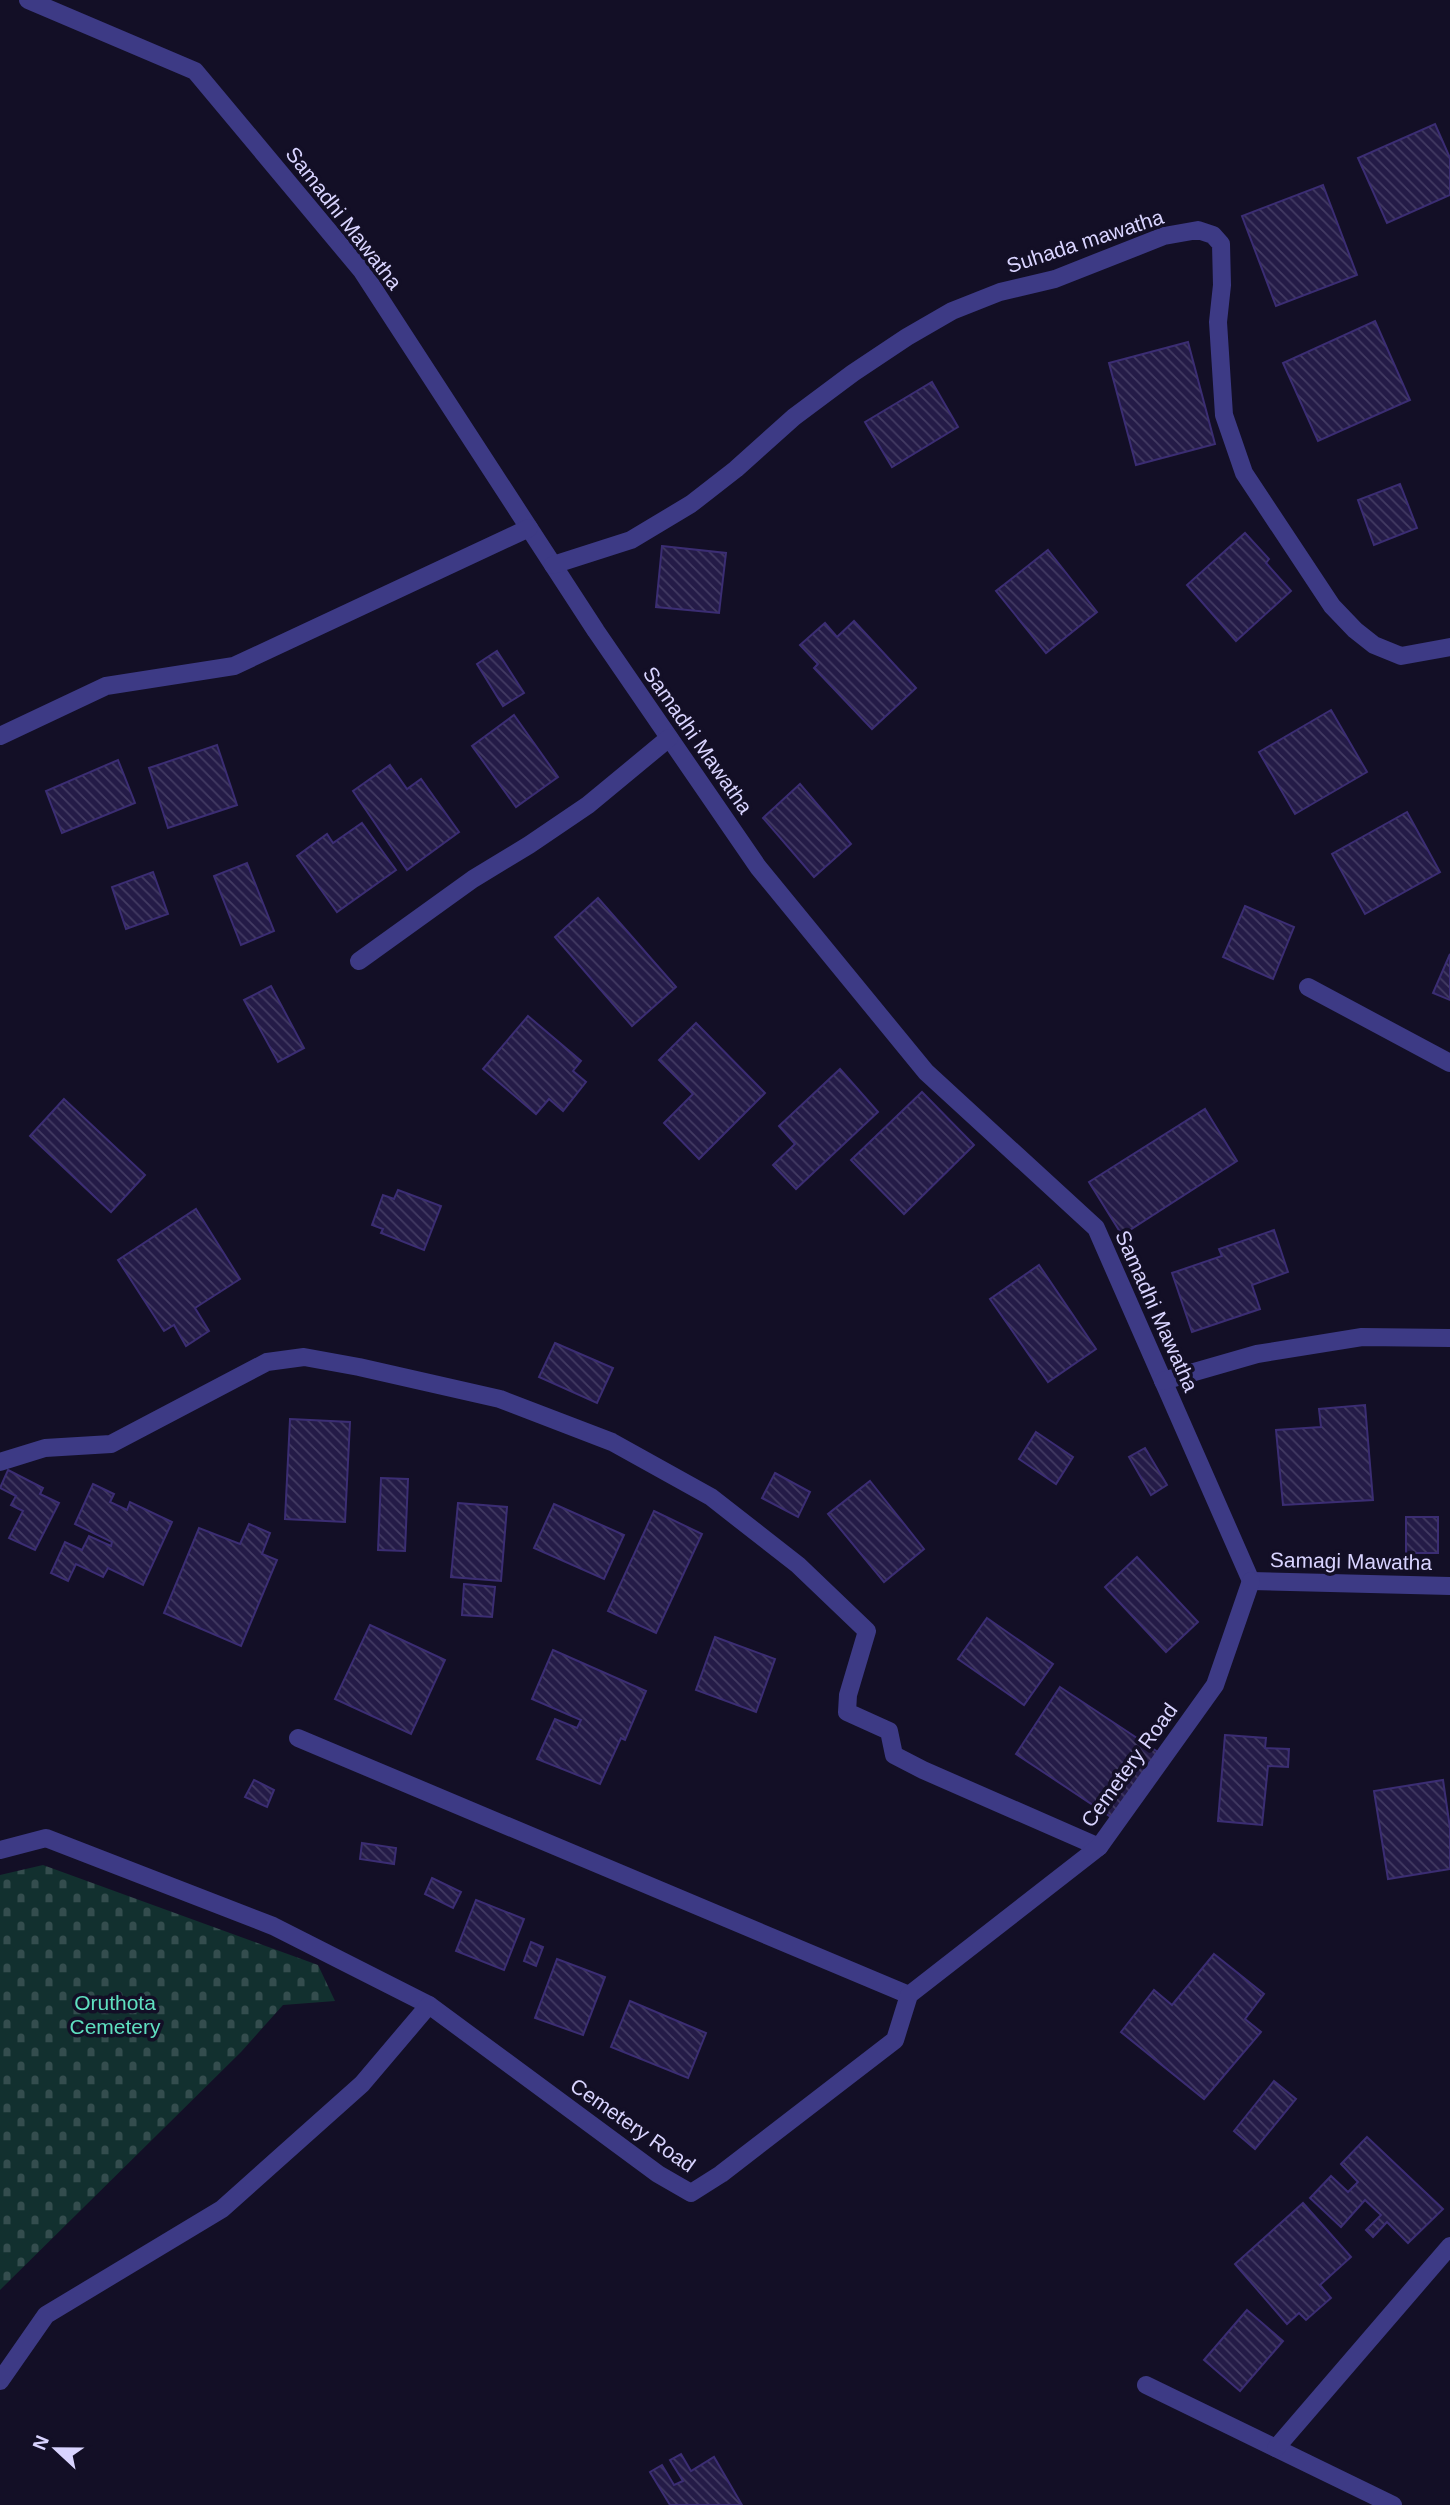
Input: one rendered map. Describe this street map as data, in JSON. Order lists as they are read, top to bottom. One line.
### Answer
{"streets":{"street":["Samadhi Mawatha","Suhada mawatha","Samagi Mawatha","Cemetery Road"]},"crossings":[["Samadhi Mawatha","Suhada mawatha"],["Samadhi Mawatha","Samagi Mawatha"],["Samadhi Mawatha","Cemetery Road"],["Samagi Mawatha","Cemetery Road"]],"parks":["Oruthota Cemetery"],"north":"left"}
